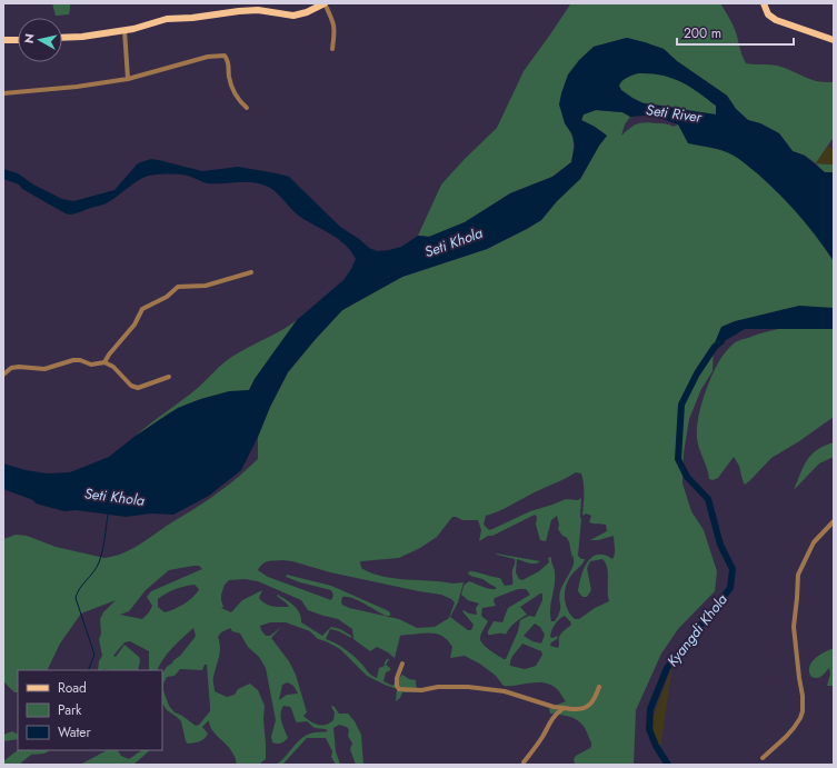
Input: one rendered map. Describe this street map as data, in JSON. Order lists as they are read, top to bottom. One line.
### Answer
{"water":["Seti River","Seti Khola","Kyangdi Khola"],"legend":["Road","Park","Water"],"scale_bar":"200 m","north":"left"}
